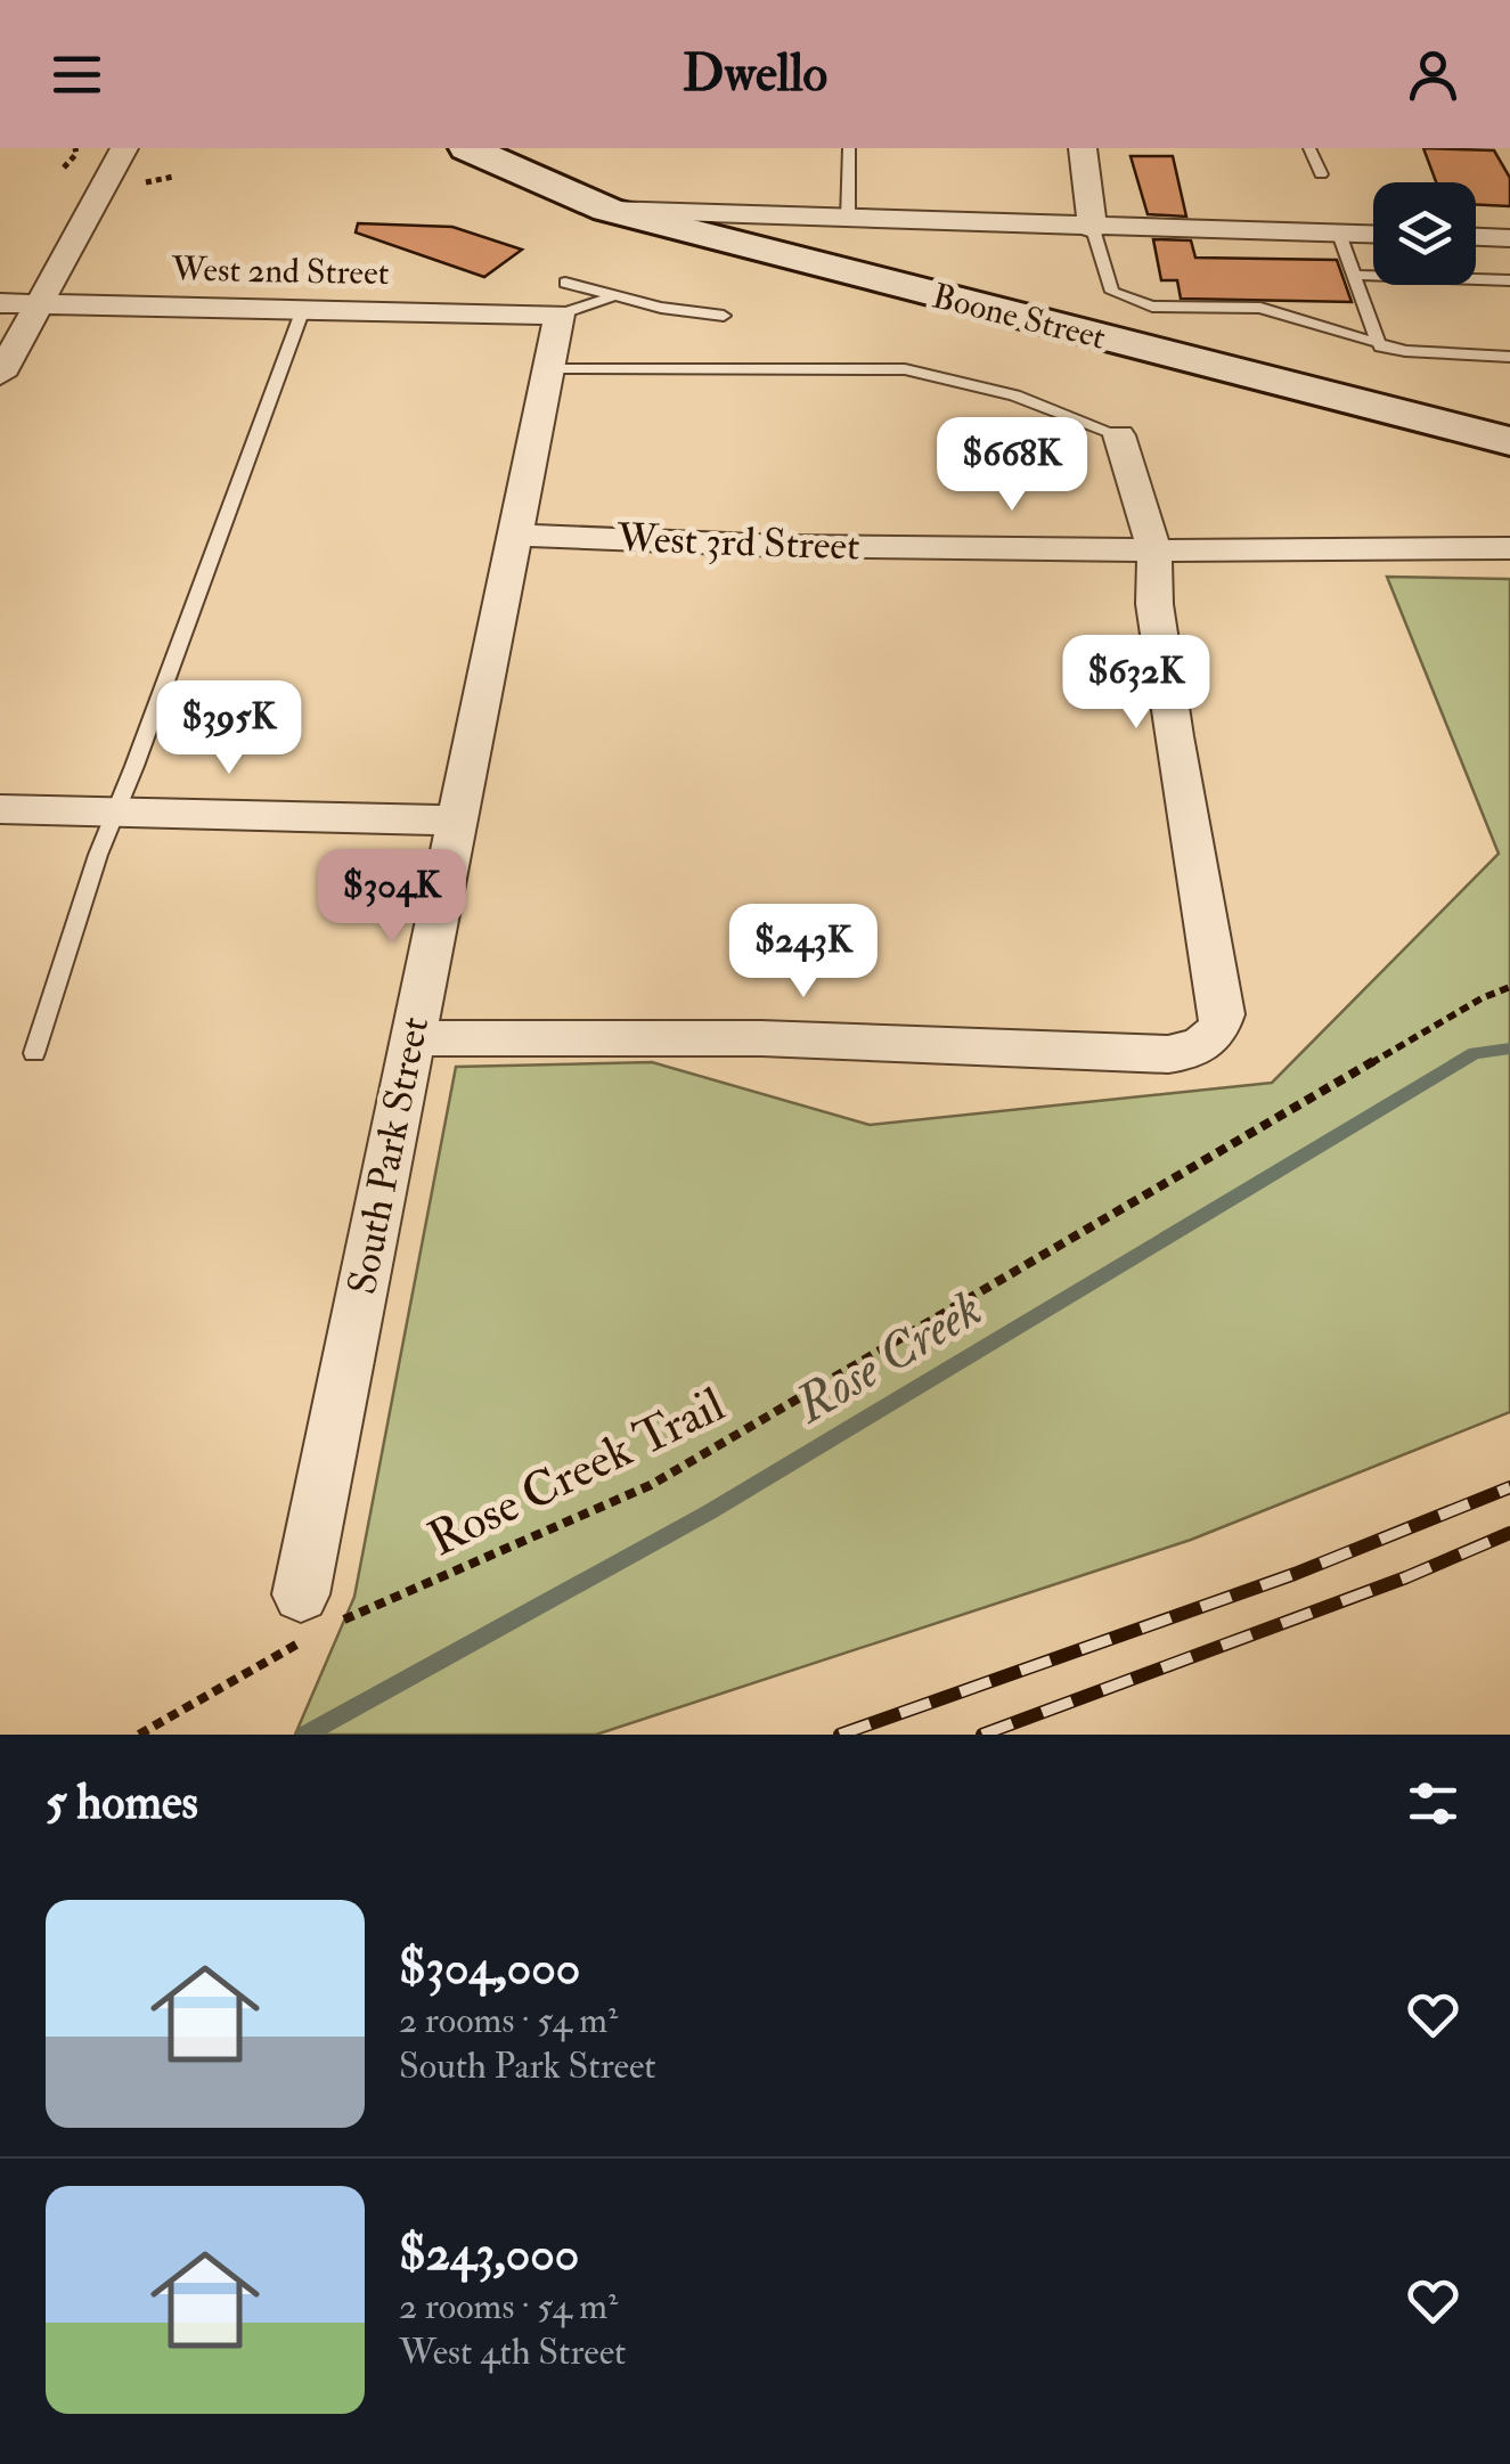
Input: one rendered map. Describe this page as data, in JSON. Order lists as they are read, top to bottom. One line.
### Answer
{"streets":{"main road":["Boone Street"],"street":["West 2nd Street","West 3rd Street","South Park Street"],"path":["Rose Creek Trail"]},"crossings":[["West 2nd Street","South Park Street"],["West 3rd Street","South Park Street"]],"water":["Rose Creek"],"page":{"header":"Dwello","price":["$668K","$632K","$395K","$304K","$243K"],"heading":"5 homes","list":[{"name":"$304,000","note":"2 rooms · 54 m² · South Park Street"},{"name":"$243,000","note":"2 rooms · 54 m² · West 4th Street"}]}}
